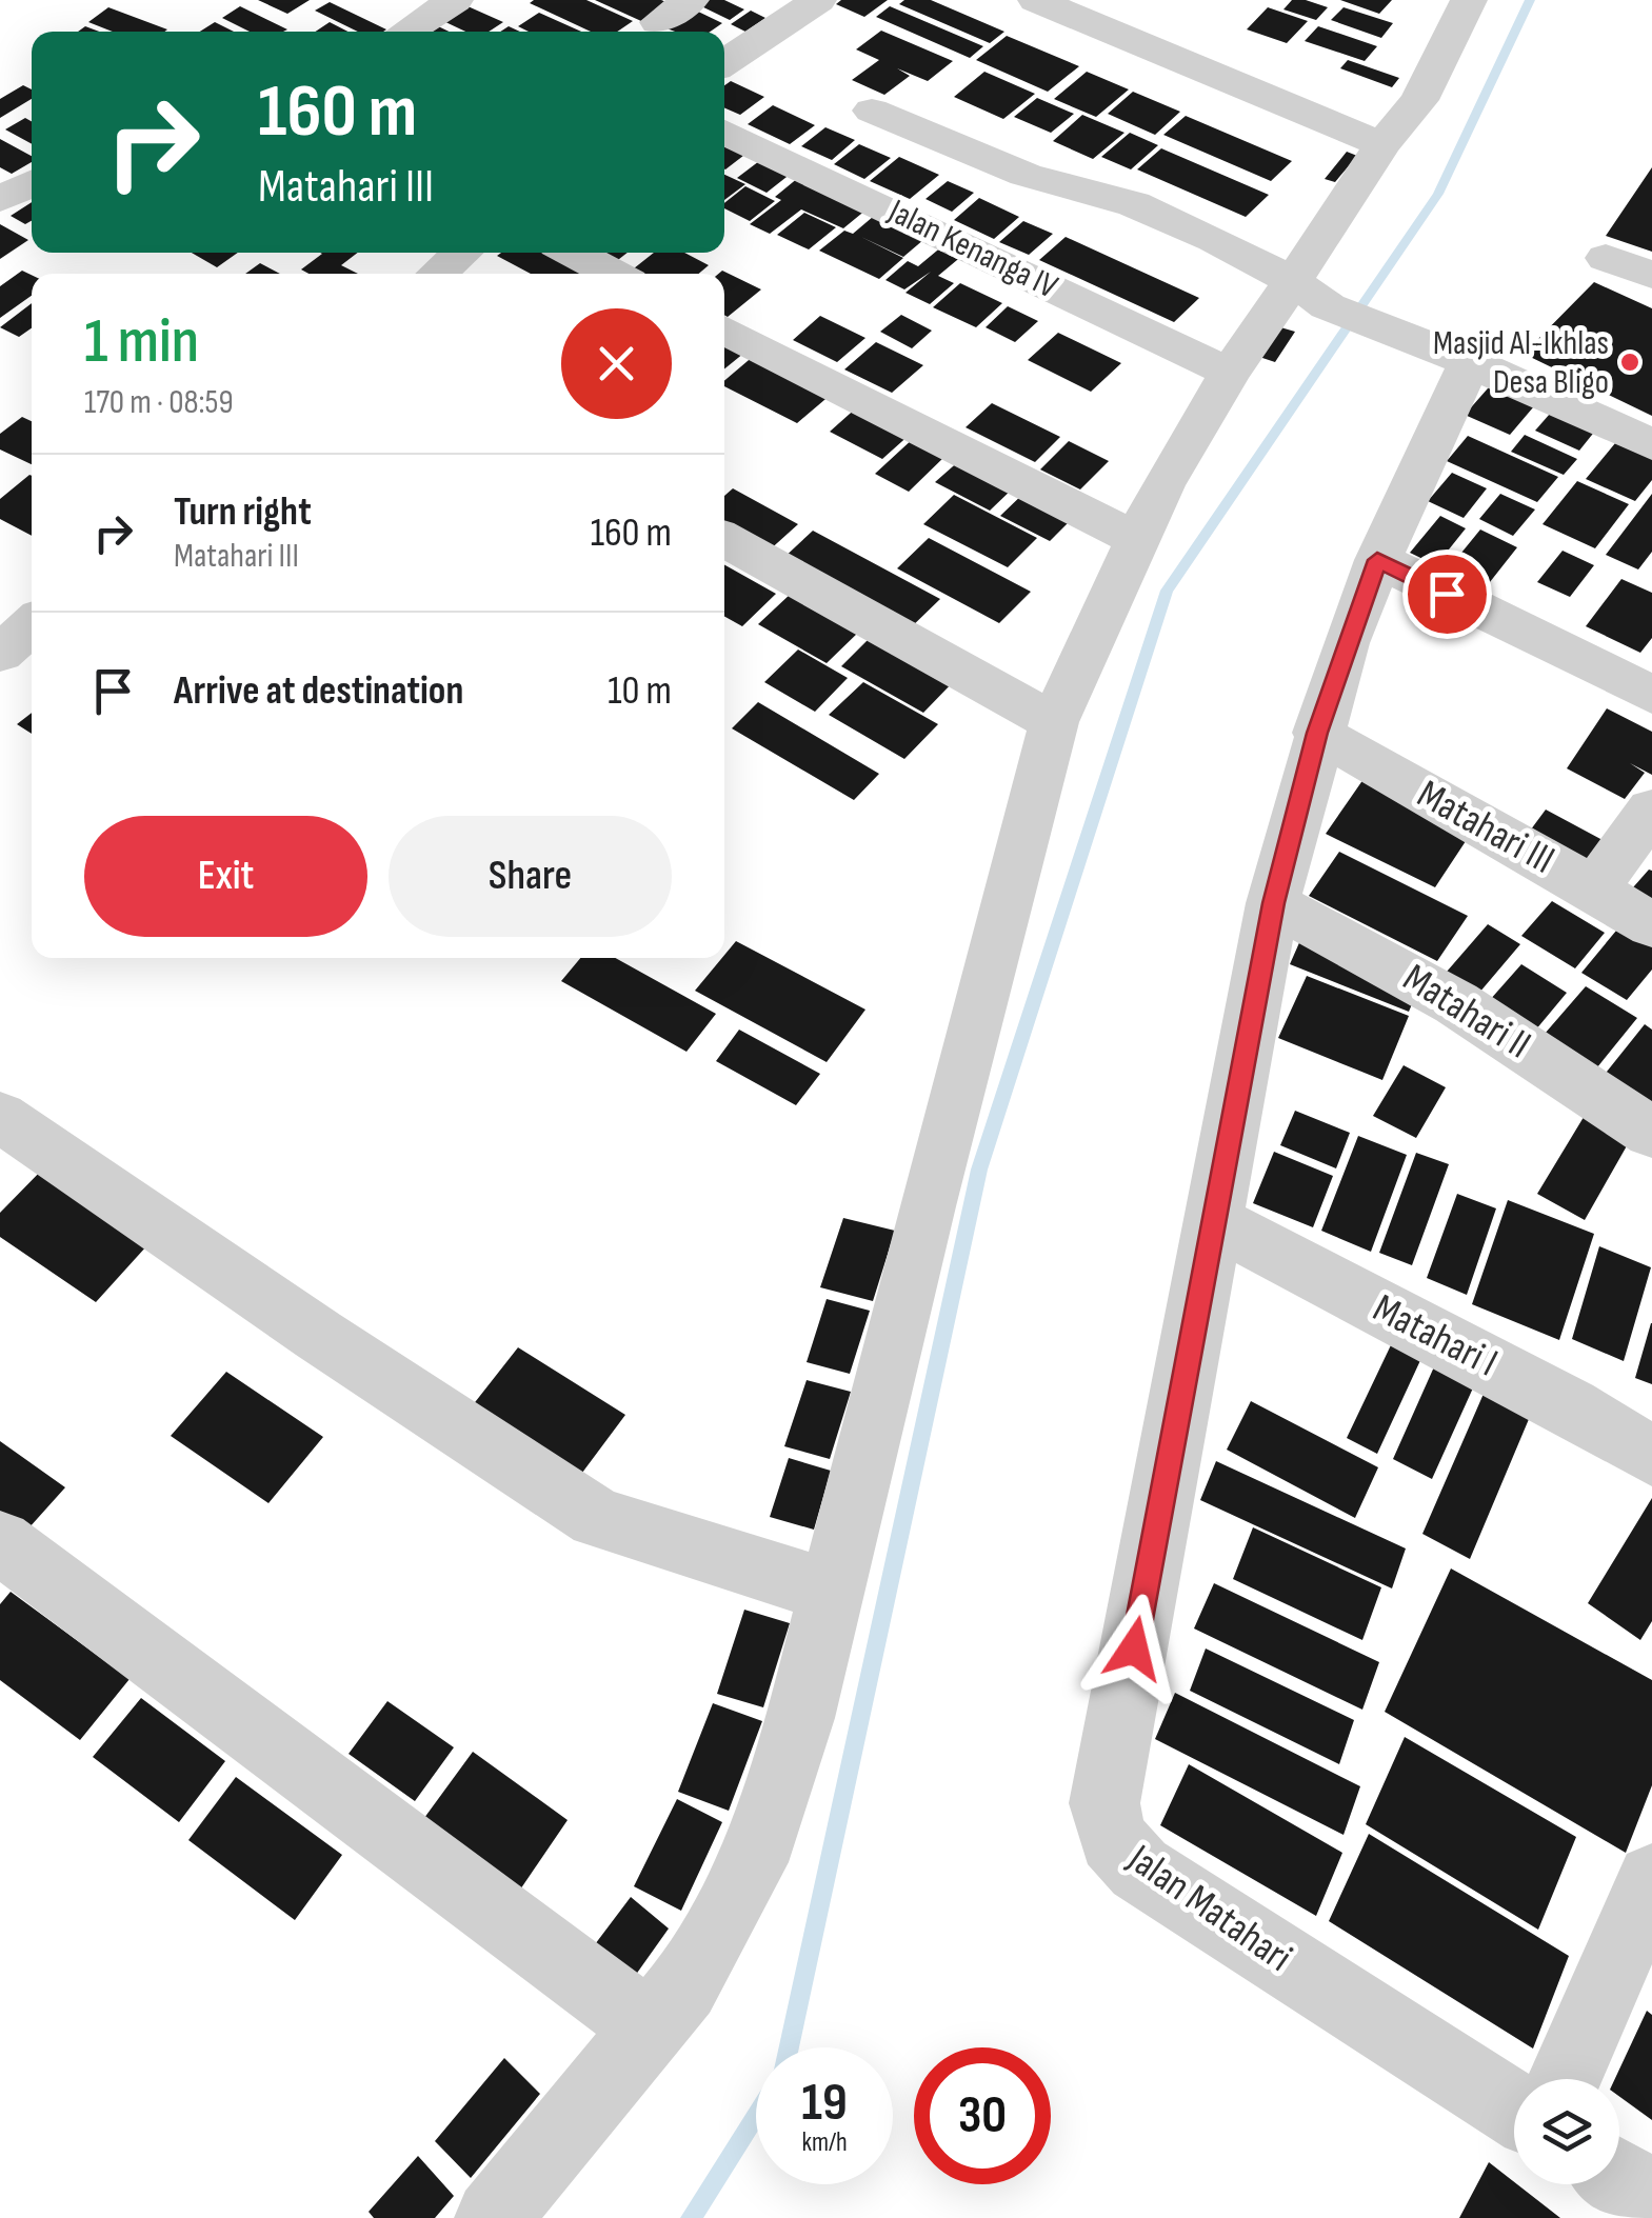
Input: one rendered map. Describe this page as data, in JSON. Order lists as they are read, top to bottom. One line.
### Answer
{"streets":{"street":["Jalan Kenanga IV","Matahari III","Matahari II","Matahari I","Jalan Matahari"]},"crossings":[["Matahari III","Jalan Matahari"],["Matahari II","Jalan Matahari"],["Matahari I","Jalan Matahari"]],"places":["Masjid Al-Ikhlas Desa Bligo"],"page":{"turn":["160 m","Matahari III"],"heading":["1 min","170 m · 08:59"],"list":[{"name":"Turn right","note":"Matahari III","value":"160 m"},{"name":"Arrive at destination","value":"10 m"}],"buttons":["Exit","Share"],"speed":"19 km/h","limit":"30"}}
